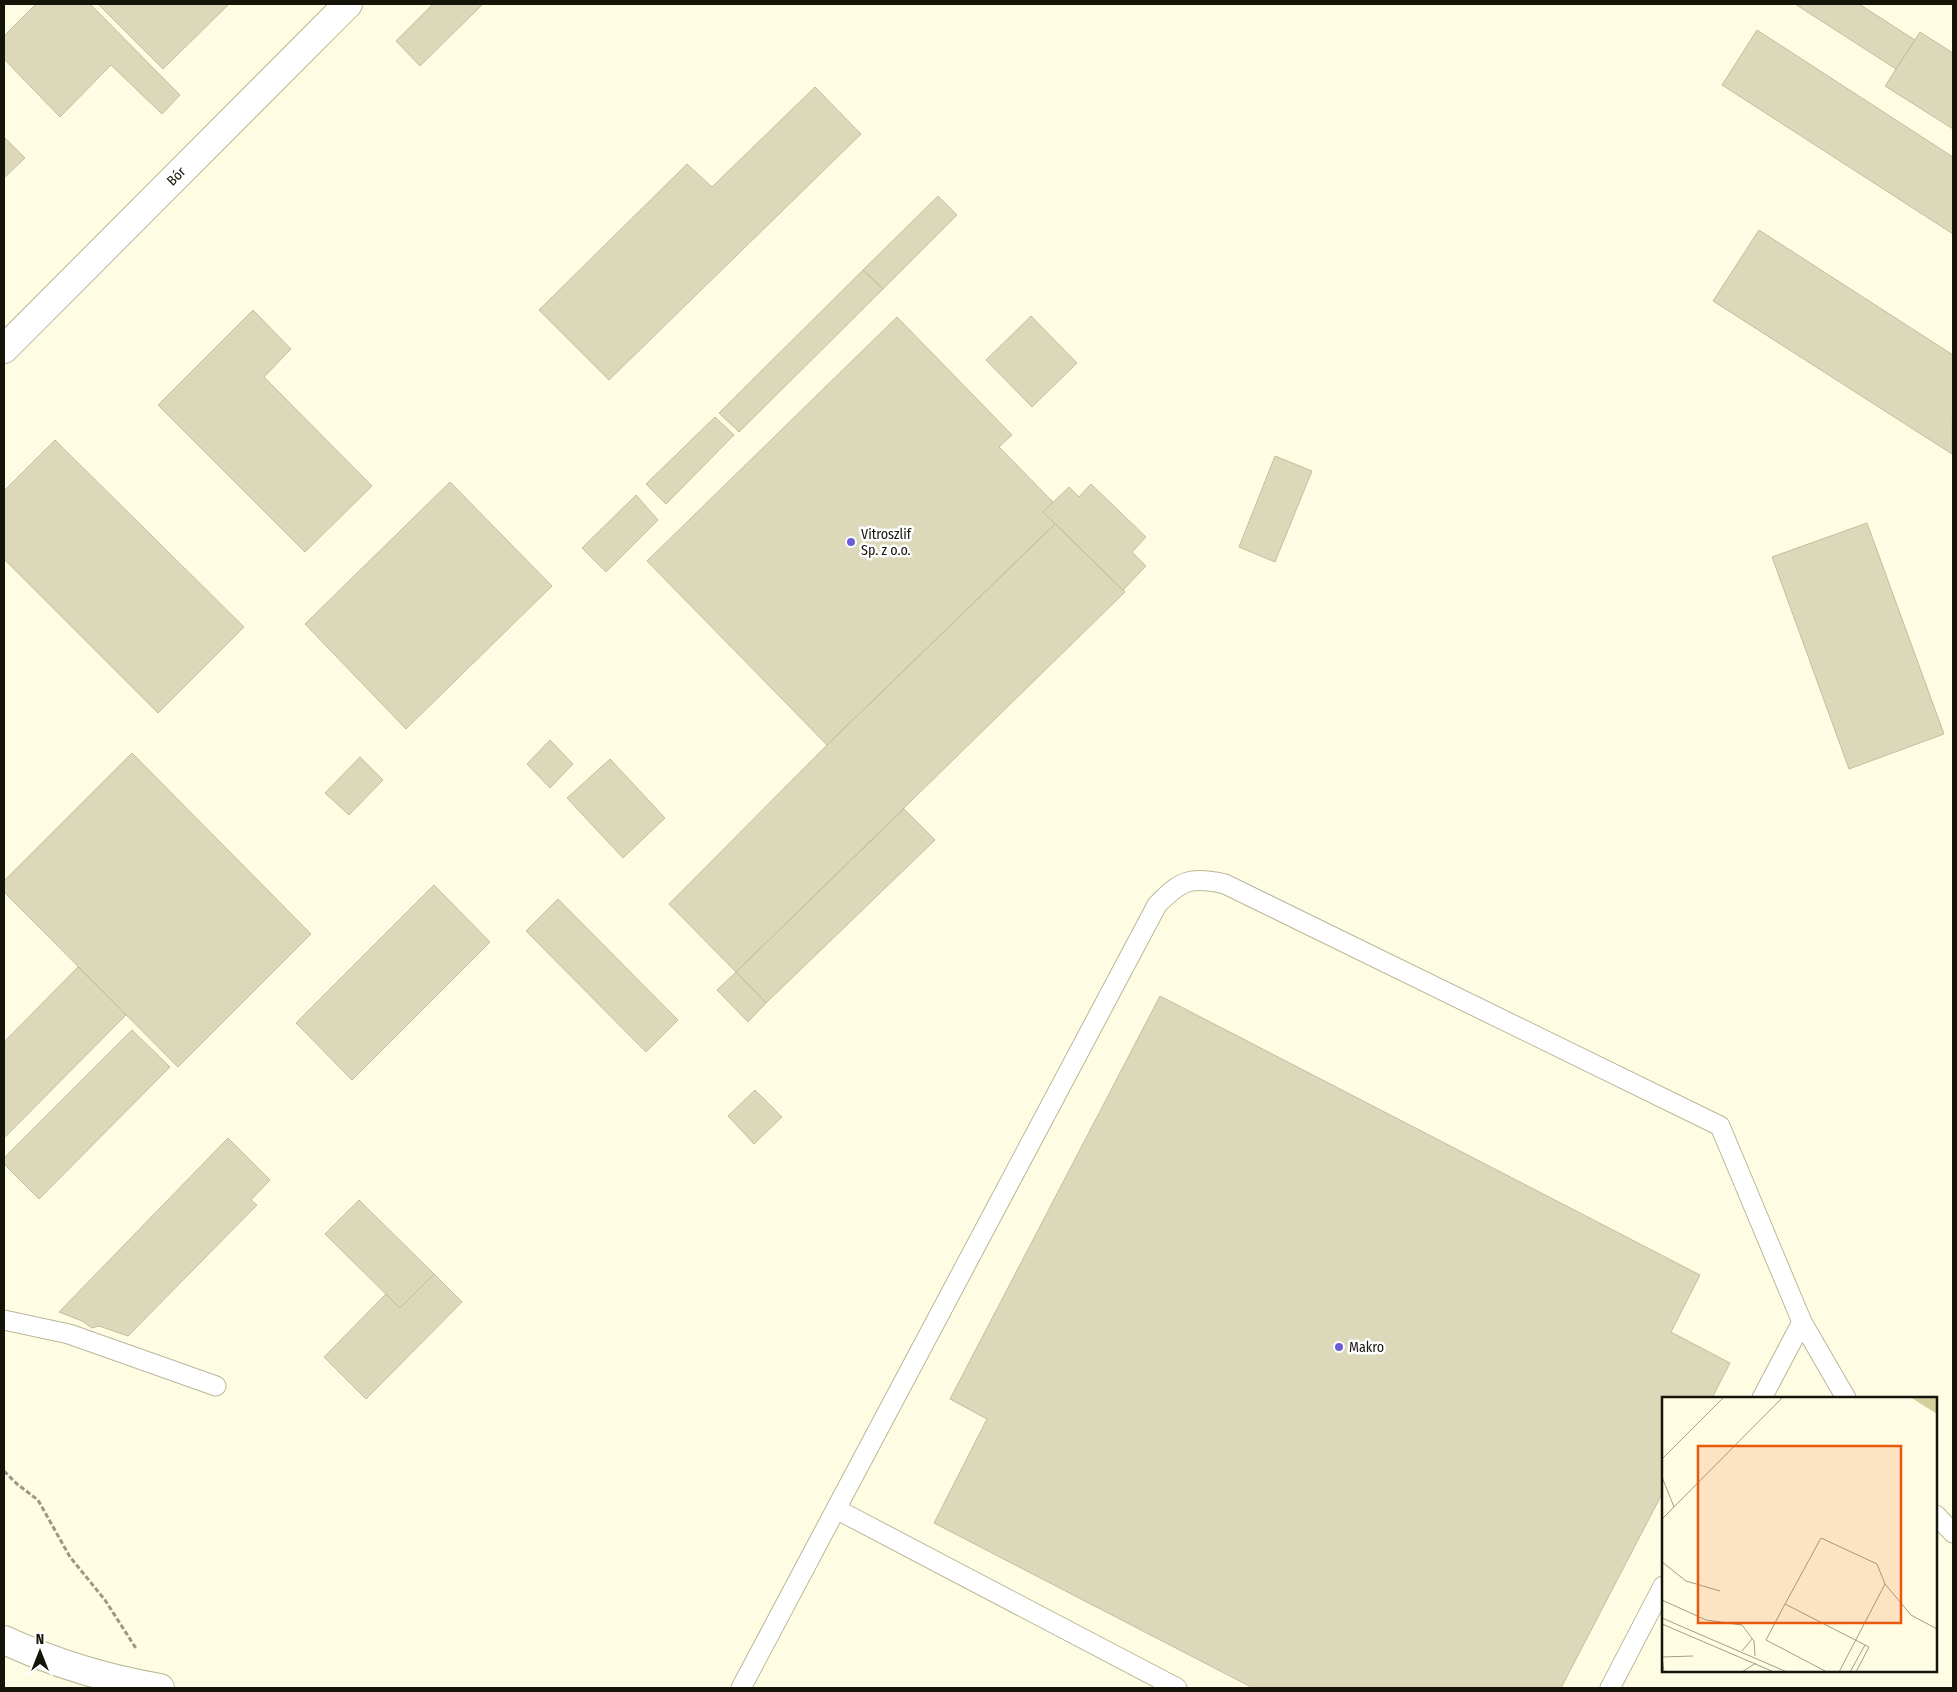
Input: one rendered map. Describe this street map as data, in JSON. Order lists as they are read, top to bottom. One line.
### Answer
{"streets":{"street":["Bór"]},"places":["Vitroszlif Sp. z o.o.","Makro"],"north":"top"}
